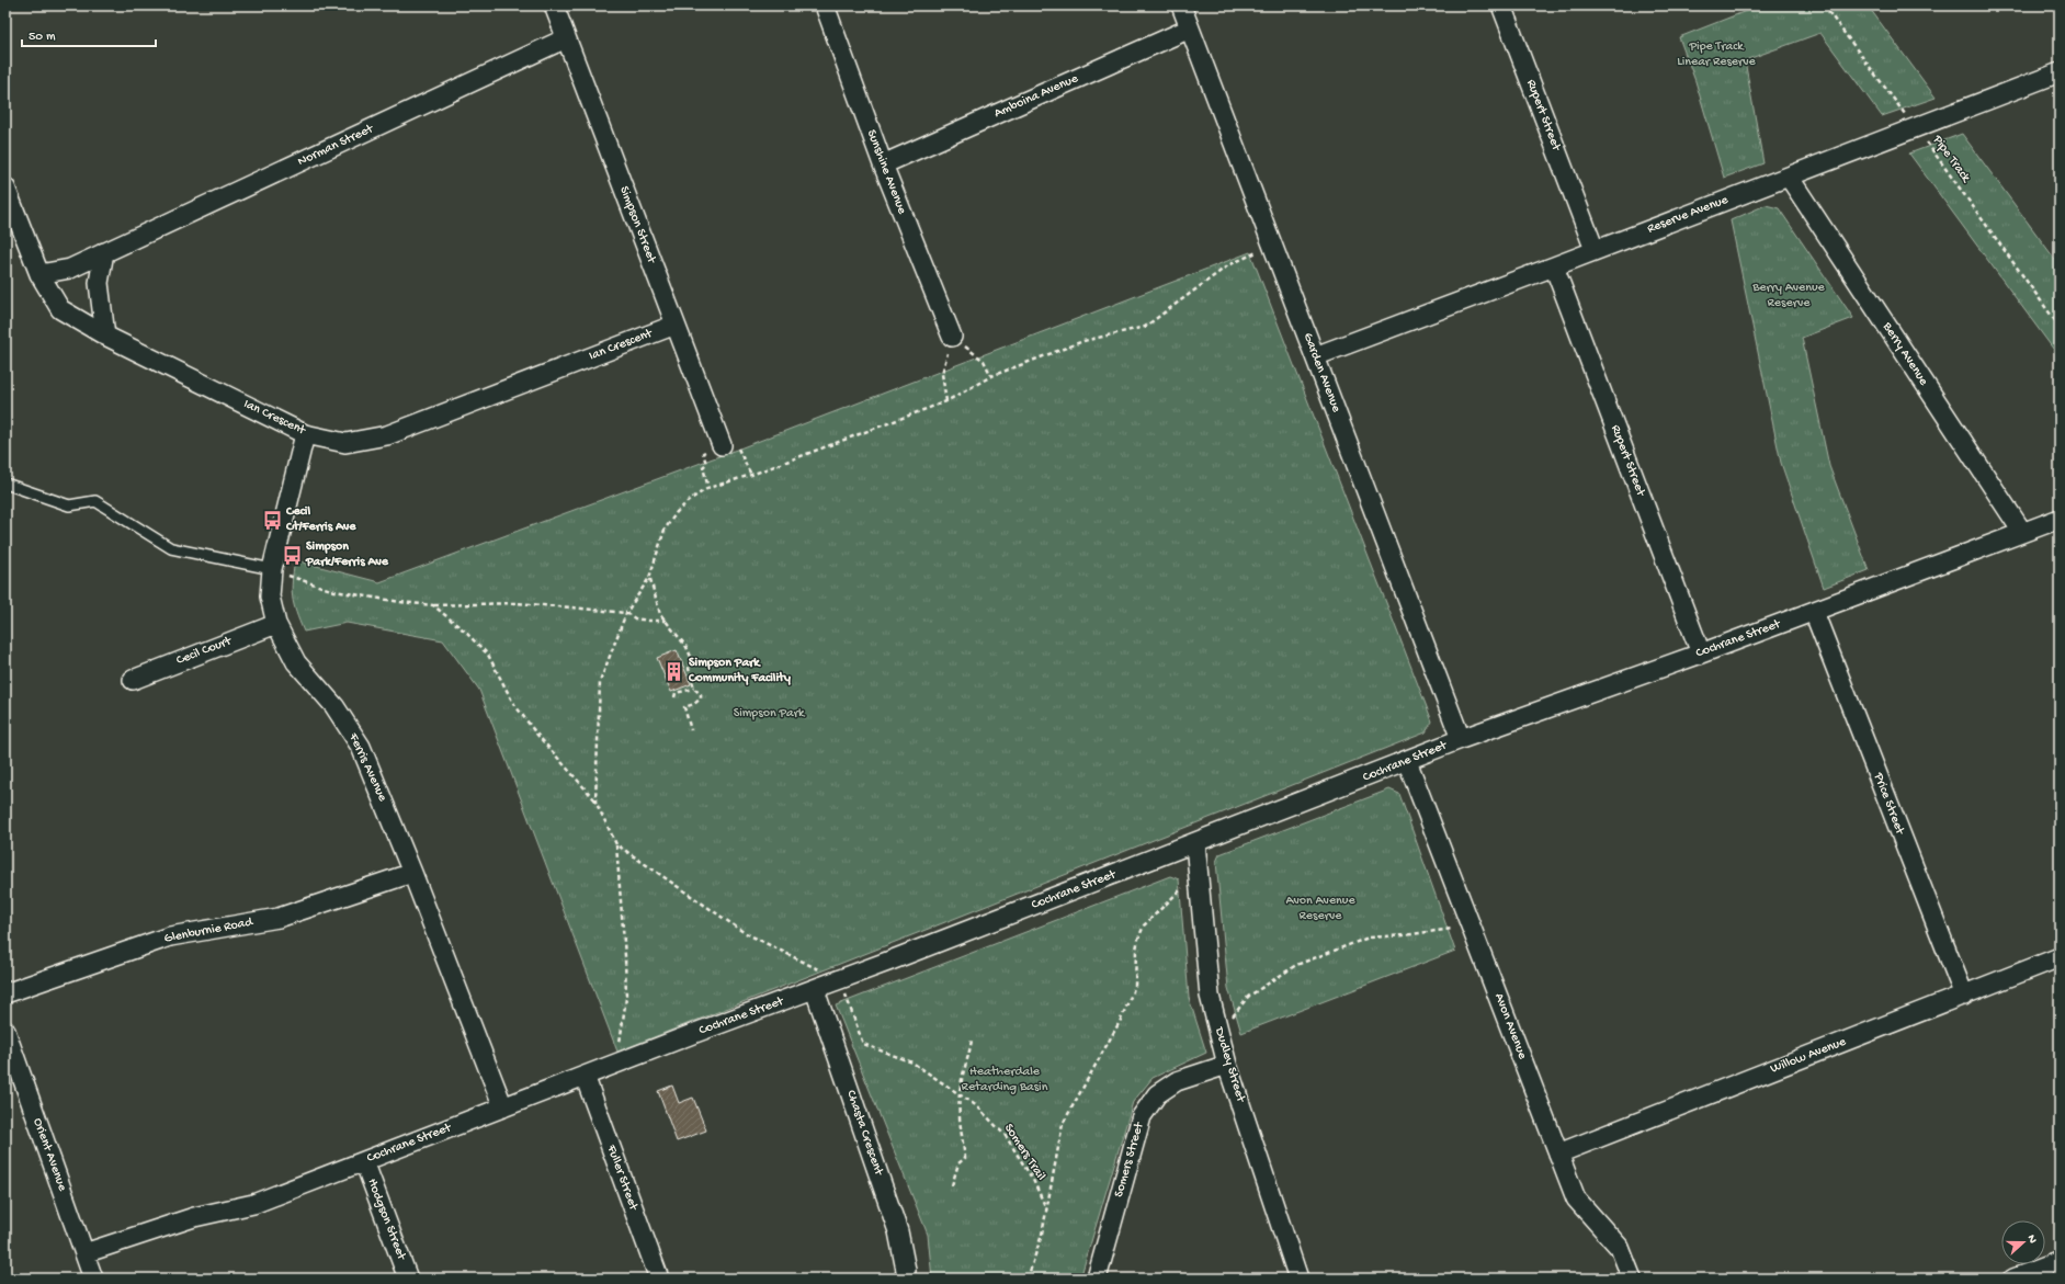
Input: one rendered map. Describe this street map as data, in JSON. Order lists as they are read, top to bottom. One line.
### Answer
{"streets":{"street":["Amboina Avenue","Rupert Street","Norman Street","Sunshine Avenue","Reserve Avenue","Simpson Street","Ian Crescent","Berry Avenue","Garden Avenue","Cochrane Street","Cecil Court","Ferris Avenue","Price Street","Glenburnie Road","Avon Avenue","Willow Avenue","Dudley Street","Chasta Crescent","Orient Avenue","Somers Street","Fuller Street","Hodgson Street"],"path":["Pipe Track","Somers Trail"]},"crossings":[["Amboina Avenue","Sunshine Avenue"],["Amboina Avenue","Garden Avenue"],["Rupert Street","Reserve Avenue"],["Rupert Street","Cochrane Street"],["Norman Street","Simpson Street"],["Norman Street","Ian Crescent"],["Pipe Track","Reserve Avenue"],["Reserve Avenue","Berry Avenue"],["Reserve Avenue","Garden Avenue"],["Simpson Street","Ian Crescent"],["Ian Crescent","Ferris Avenue"],["Berry Avenue","Cochrane Street"],["Garden Avenue","Cochrane Street"],["Cochrane Street","Ferris Avenue"],["Cochrane Street","Price Street"],["Cochrane Street","Avon Avenue"],["Cochrane Street","Dudley Street"],["Cochrane Street","Chasta Crescent"],["Cochrane Street","Somers Trail"],["Cochrane Street","Orient Avenue"],["Cochrane Street","Fuller Street"],["Cochrane Street","Hodgson Street"],["Cecil Court","Ferris Avenue"],["Ferris Avenue","Glenburnie Road"],["Price Street","Willow Avenue"],["Avon Avenue","Willow Avenue"],["Dudley Street","Somers Street"]],"parks":["Pipe Track Linear Reserve","Berry Avenue Reserve","Simpson Park","Avon Avenue Reserve","Heatherdale Retarding Basin"],"places":{"bus stop":["Cecil Ct/Ferris Ave","Simpson Park/Ferris Ave"],"building":["Simpson Park Community Facility"]},"scale_bar":"50 m","north":"right"}
